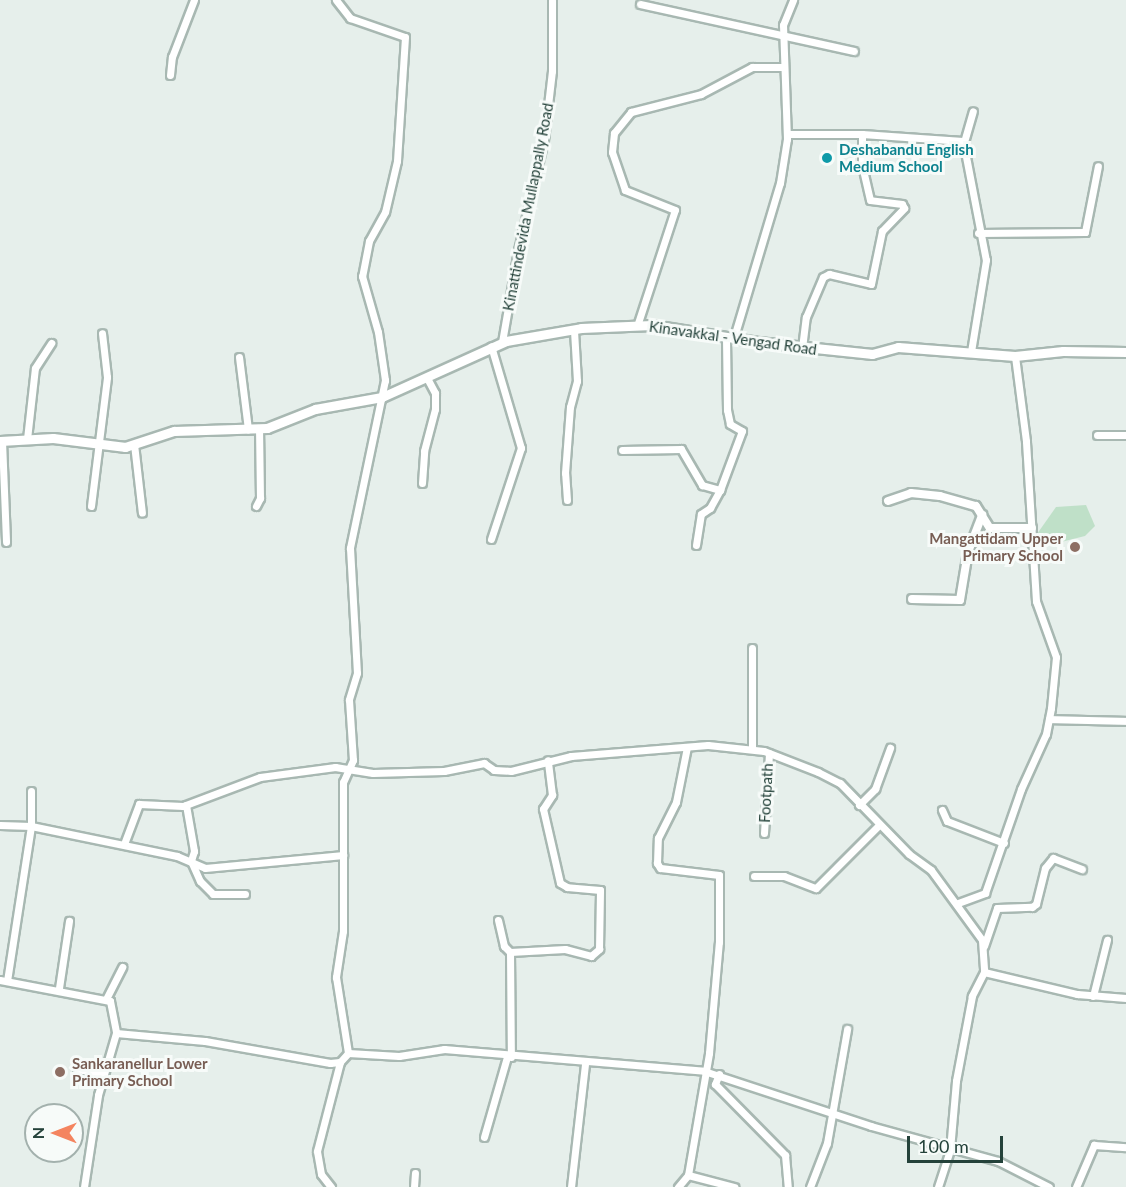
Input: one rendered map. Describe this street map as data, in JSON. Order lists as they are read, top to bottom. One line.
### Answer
{"streets":{"main road":["Kinavakkal - Vengad Road"],"street":["Kinattindevida Mullappally Road","Footpath"]},"crossings":[["Kinattindevida Mullappally Road","Kinavakkal - Vengad Road"]],"places":["Deshabandu English Medium School","Mangattidam Upper Primary School","Sankaranellur Lower Primary School"],"scale_bar":"100 m","north":"left"}
